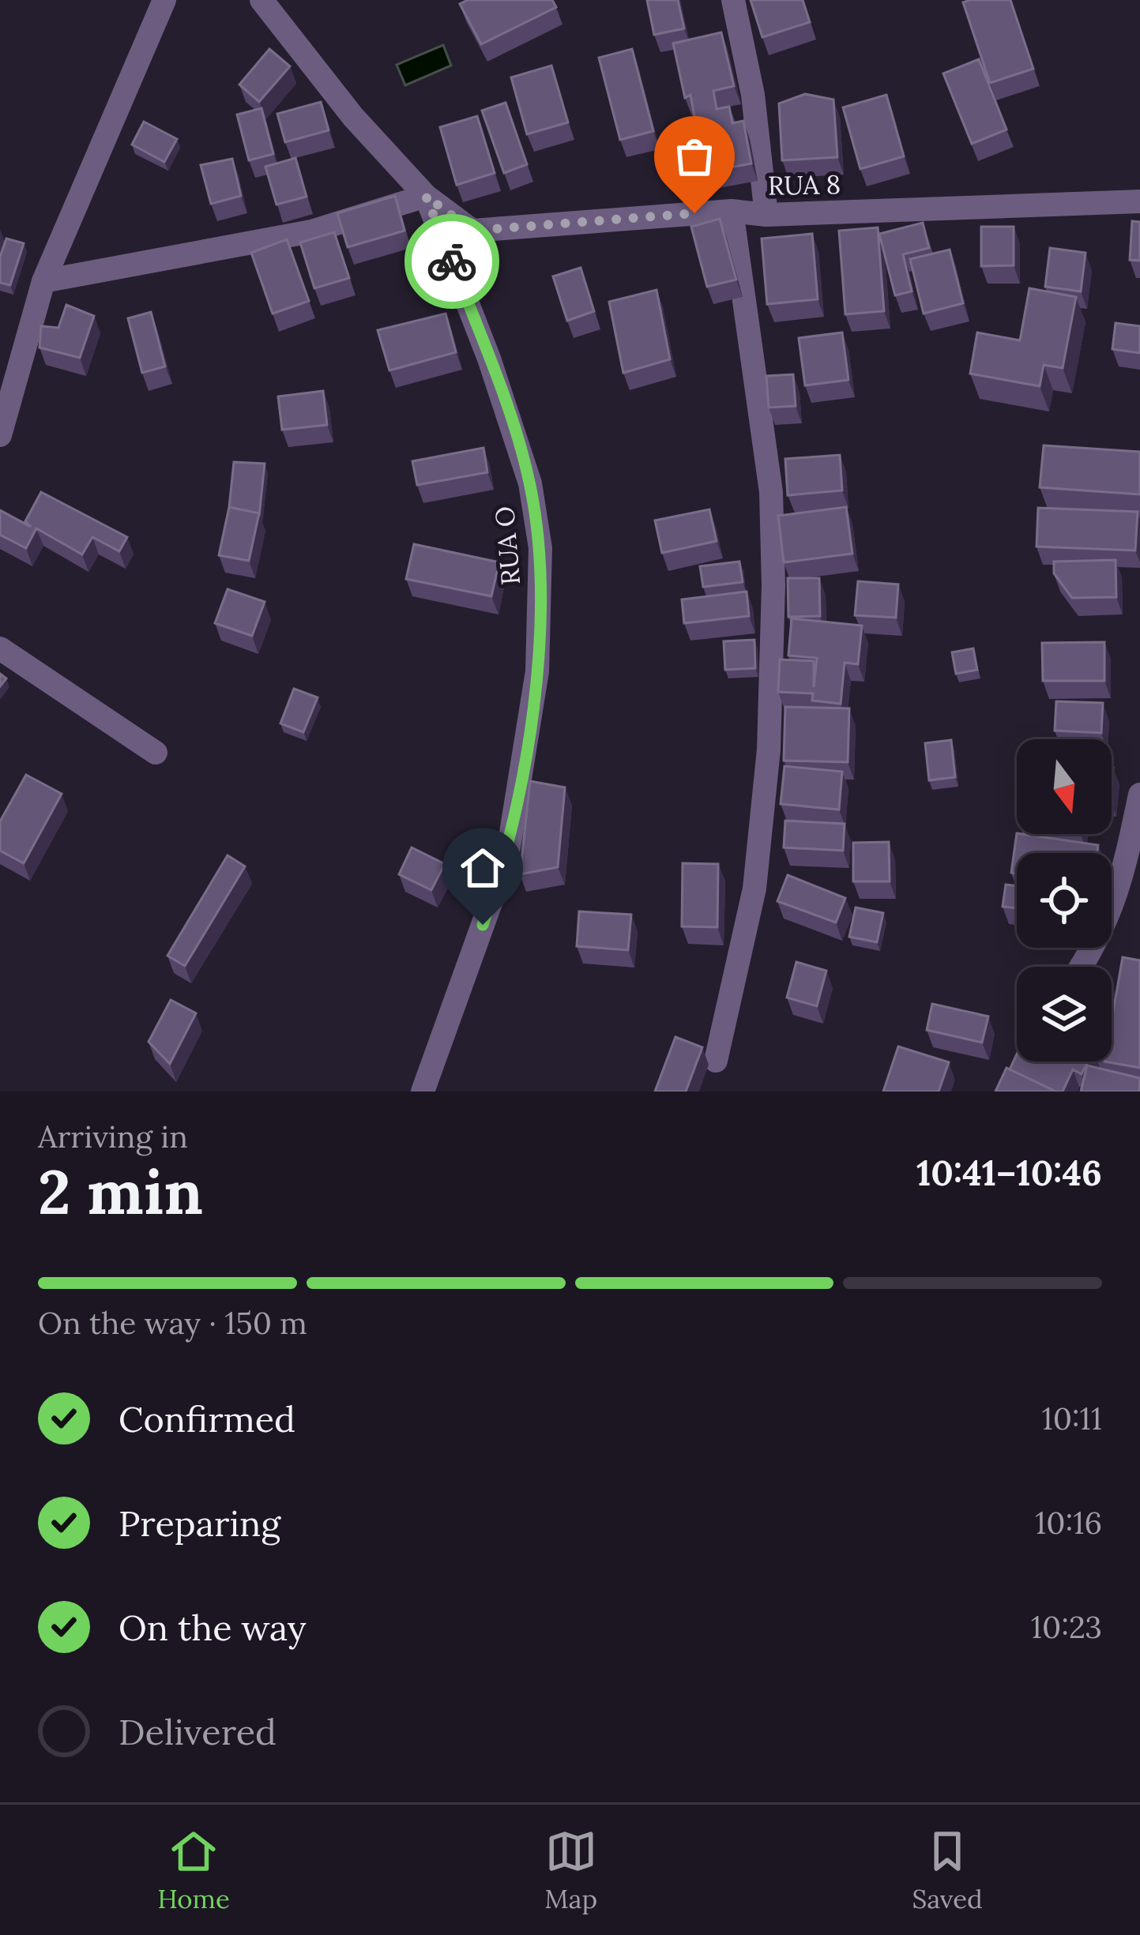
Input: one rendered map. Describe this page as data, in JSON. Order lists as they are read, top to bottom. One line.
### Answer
{"streets":{"street":["RUA 8","RUA O"]},"crossings":[["RUA 8","RUA O"]],"north":"bottom","page":{"heading":["2 min","Arriving in","10:41–10:46"],"bar":"On the way · 150 m","list":[["Confirmed","10:11"],["Preparing","10:16"],["On the way","10:23"],"Delivered"],"tabs":["Home","Map","Saved"]}}
